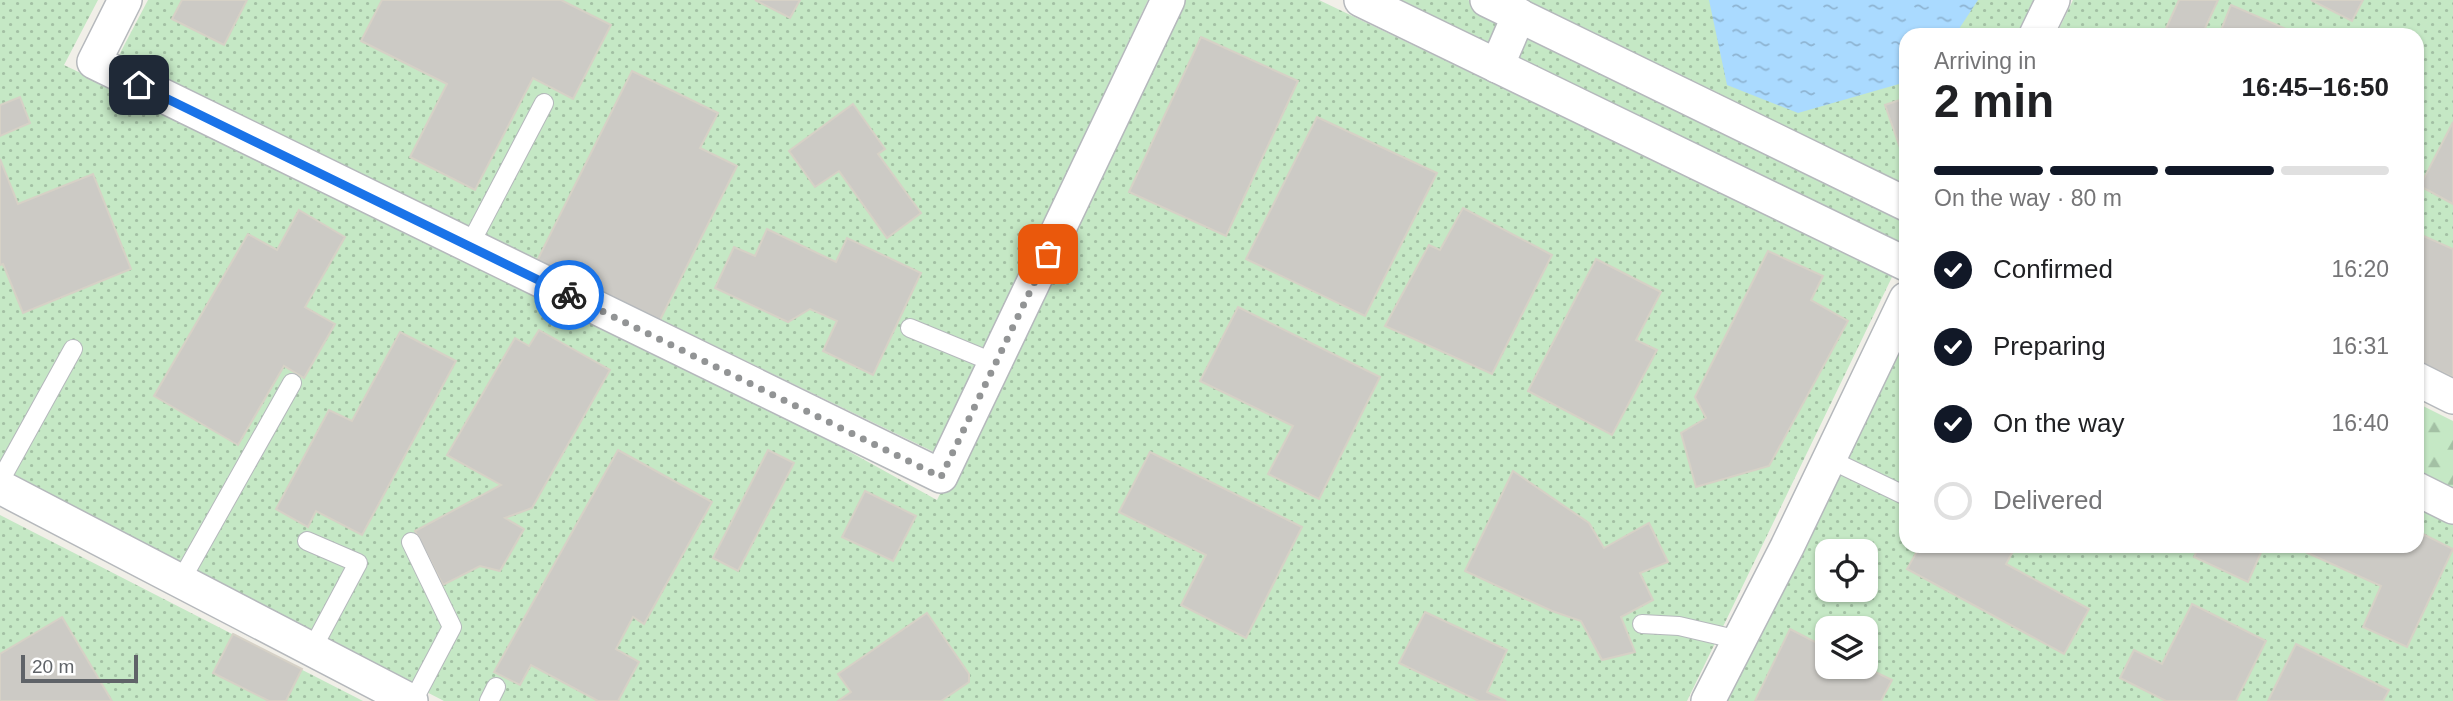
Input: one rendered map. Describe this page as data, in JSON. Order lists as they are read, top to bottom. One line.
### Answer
{"scale_bar":"20 m","page":{"heading":["2 min","Arriving in","16:45–16:50"],"bar":"On the way · 80 m","list":[["Confirmed","16:20"],["Preparing","16:31"],["On the way","16:40"],"Delivered"],"scale":"20 m"}}
